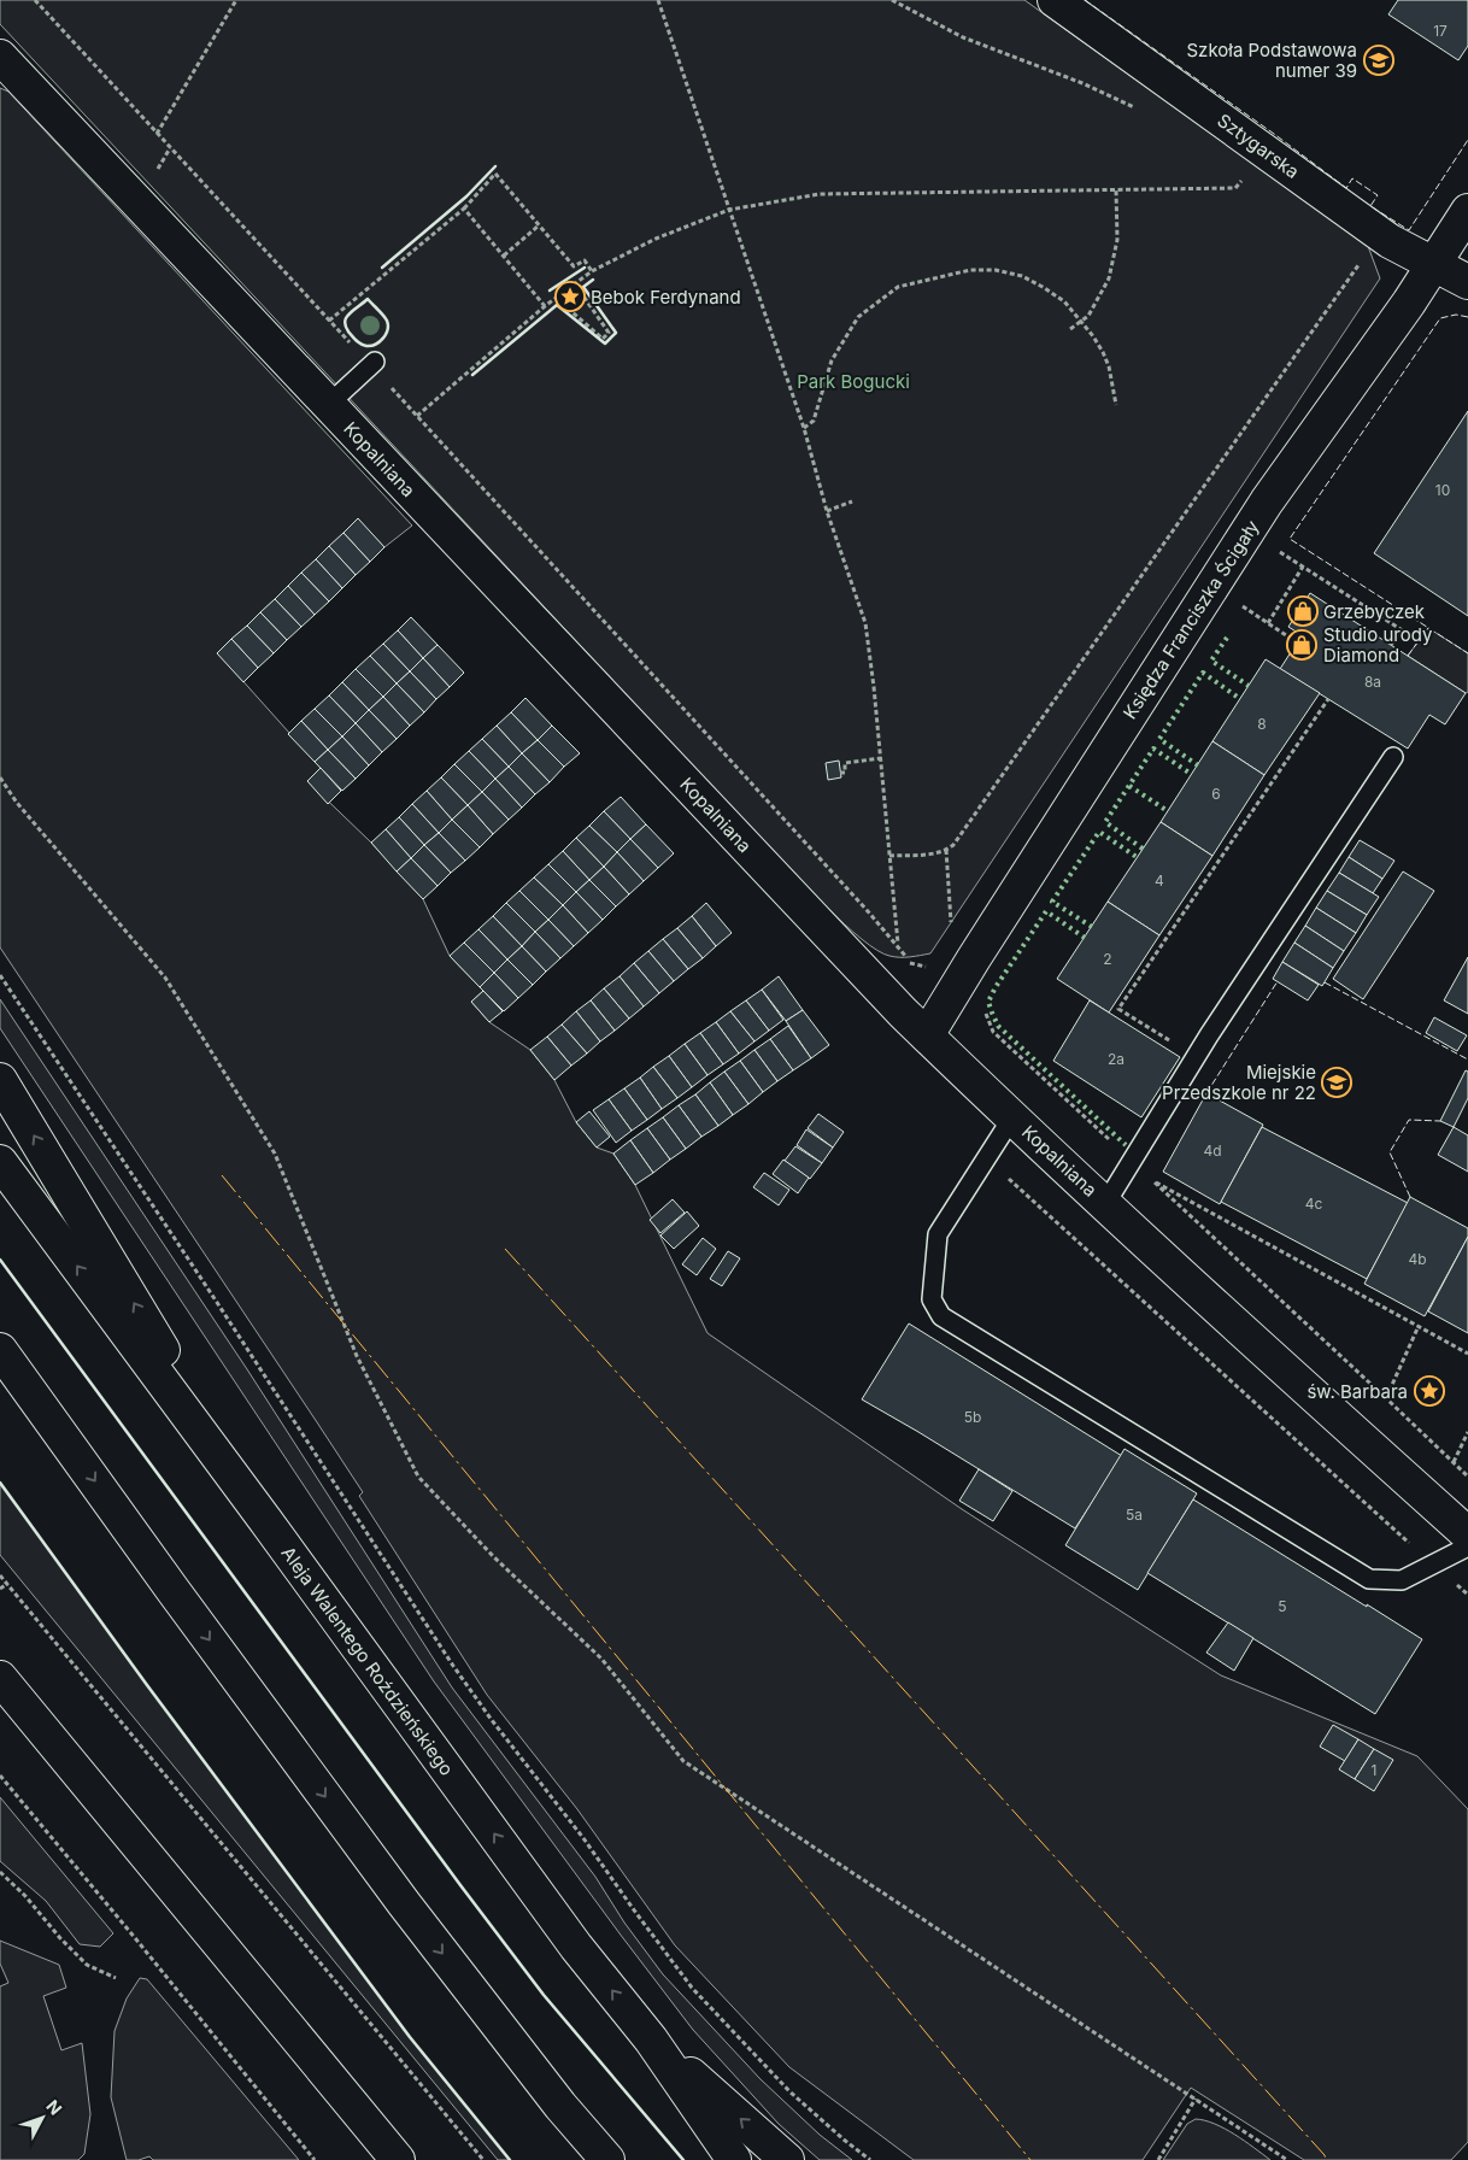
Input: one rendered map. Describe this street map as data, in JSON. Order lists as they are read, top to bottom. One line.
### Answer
{"streets":{"street":["Sztygarska","Kopalniana","Księdza Franciszka Ścigały","Aleja Walentego Roździeńskiego"]},"crossings":[["Sztygarska","Księdza Franciszka Ścigały"],["Kopalniana","Księdza Franciszka Ścigały"]],"parks":["Park Bogucki"],"places":{"school or university":["Szkoła Podstawowa numer 39","Miejskie Przedszkole nr 22"],"place":["Bebok Ferdynand","św. Barbara"],"shop":["Grzebyczek","Studio urody Diamond"]},"house_numbers":["17","10","8a","8","6","4","2","2a","4d","4c","4b","5b","5a","5","1"],"north":"top right"}
